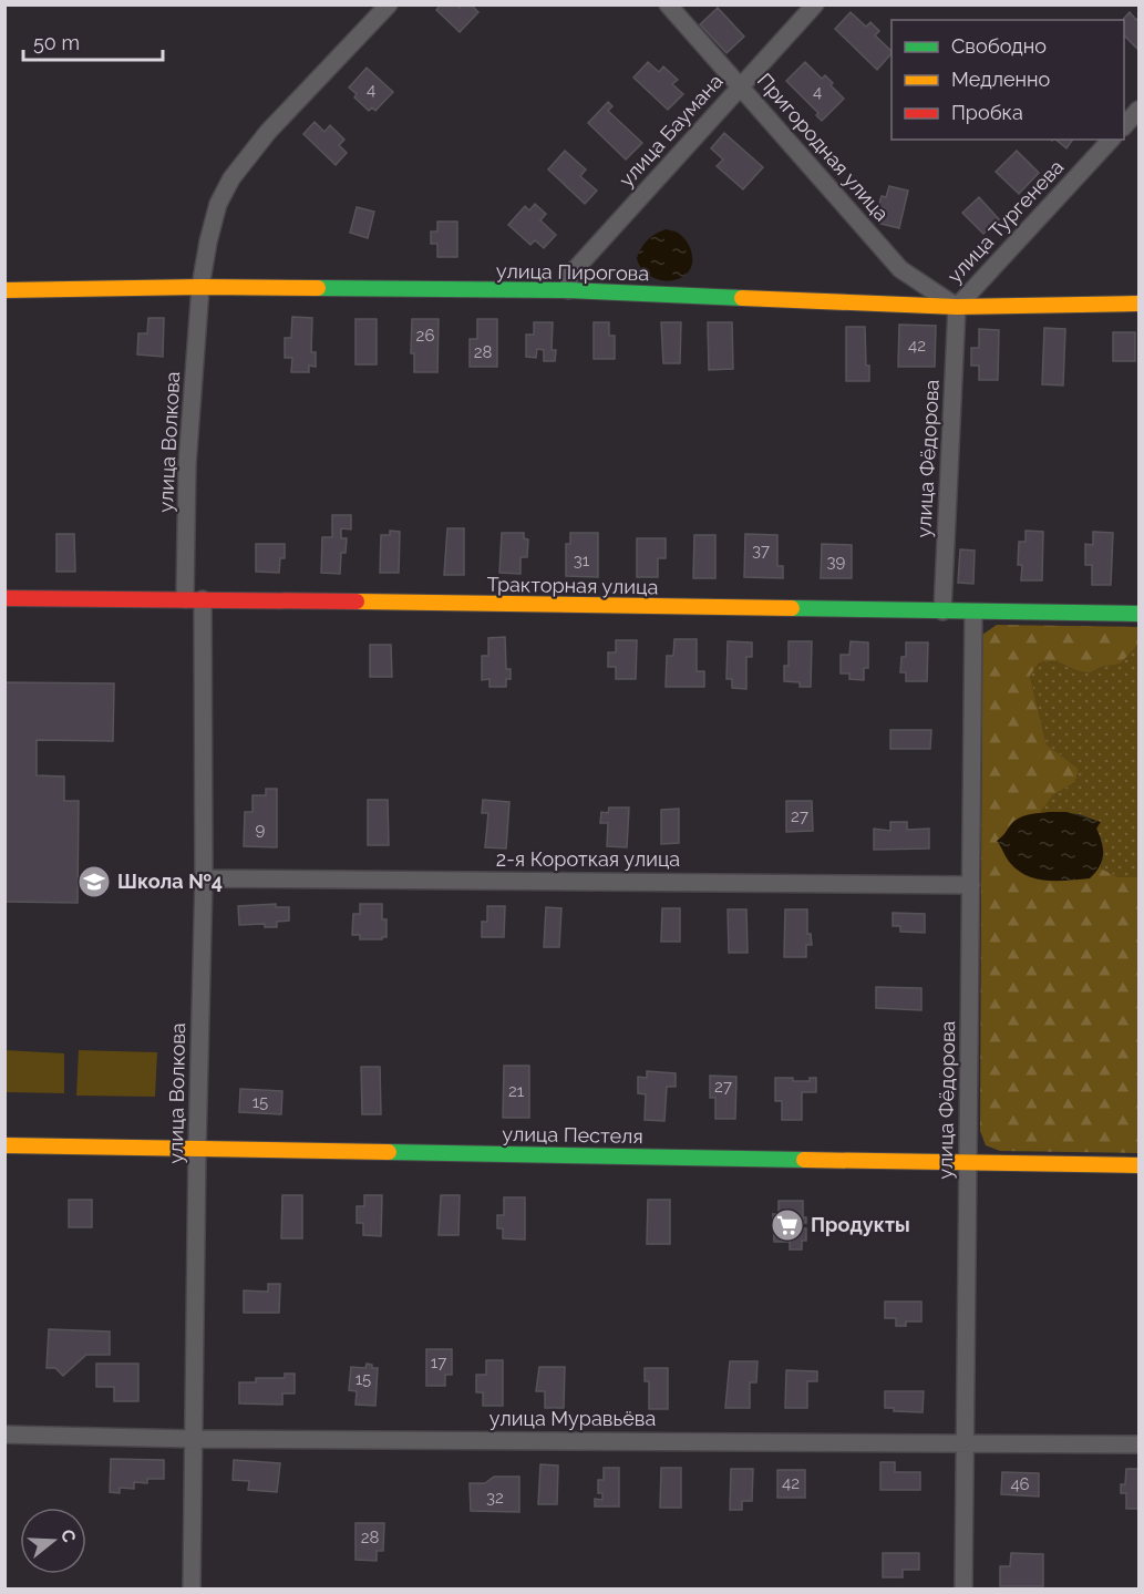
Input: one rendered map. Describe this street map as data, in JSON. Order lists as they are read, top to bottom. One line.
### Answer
{"streets":{"street":["улица Баумана","Пригородная улица","улица Тургенева","улица Пирогова","улица Волкова","улица Фёдорова","Тракторная улица","2-я Короткая улица","улица Пестеля","улица Муравьёва"]},"crossings":[["улица Баумана","Пригородная улица"],["улица Баумана","улица Пирогова"],["Пригородная улица","улица Тургенева"],["Пригородная улица","улица Пирогова"],["Пригородная улица","улица Фёдорова"],["улица Тургенева","улица Пирогова"],["улица Тургенева","улица Фёдорова"],["улица Пирогова","улица Волкова"],["улица Пирогова","улица Фёдорова"],["улица Волкова","Тракторная улица"],["улица Волкова","2-я Короткая улица"],["улица Волкова","улица Пестеля"],["улица Волкова","улица Муравьёва"],["улица Фёдорова","Тракторная улица"],["улица Фёдорова","2-я Короткая улица"],["улица Фёдорова","улица Пестеля"],["улица Фёдорова","улица Муравьёва"]],"places":{"school or university":["Школа №4"],"supermarket":["Продукты"]},"house_numbers":["4","4","26","42","28","37","31","39","27","9","27","21","15","17","15","42","46","32","28"],"legend":["Свободно","Медленно","Пробка"],"scale_bar":"50 m","north":"right"}
